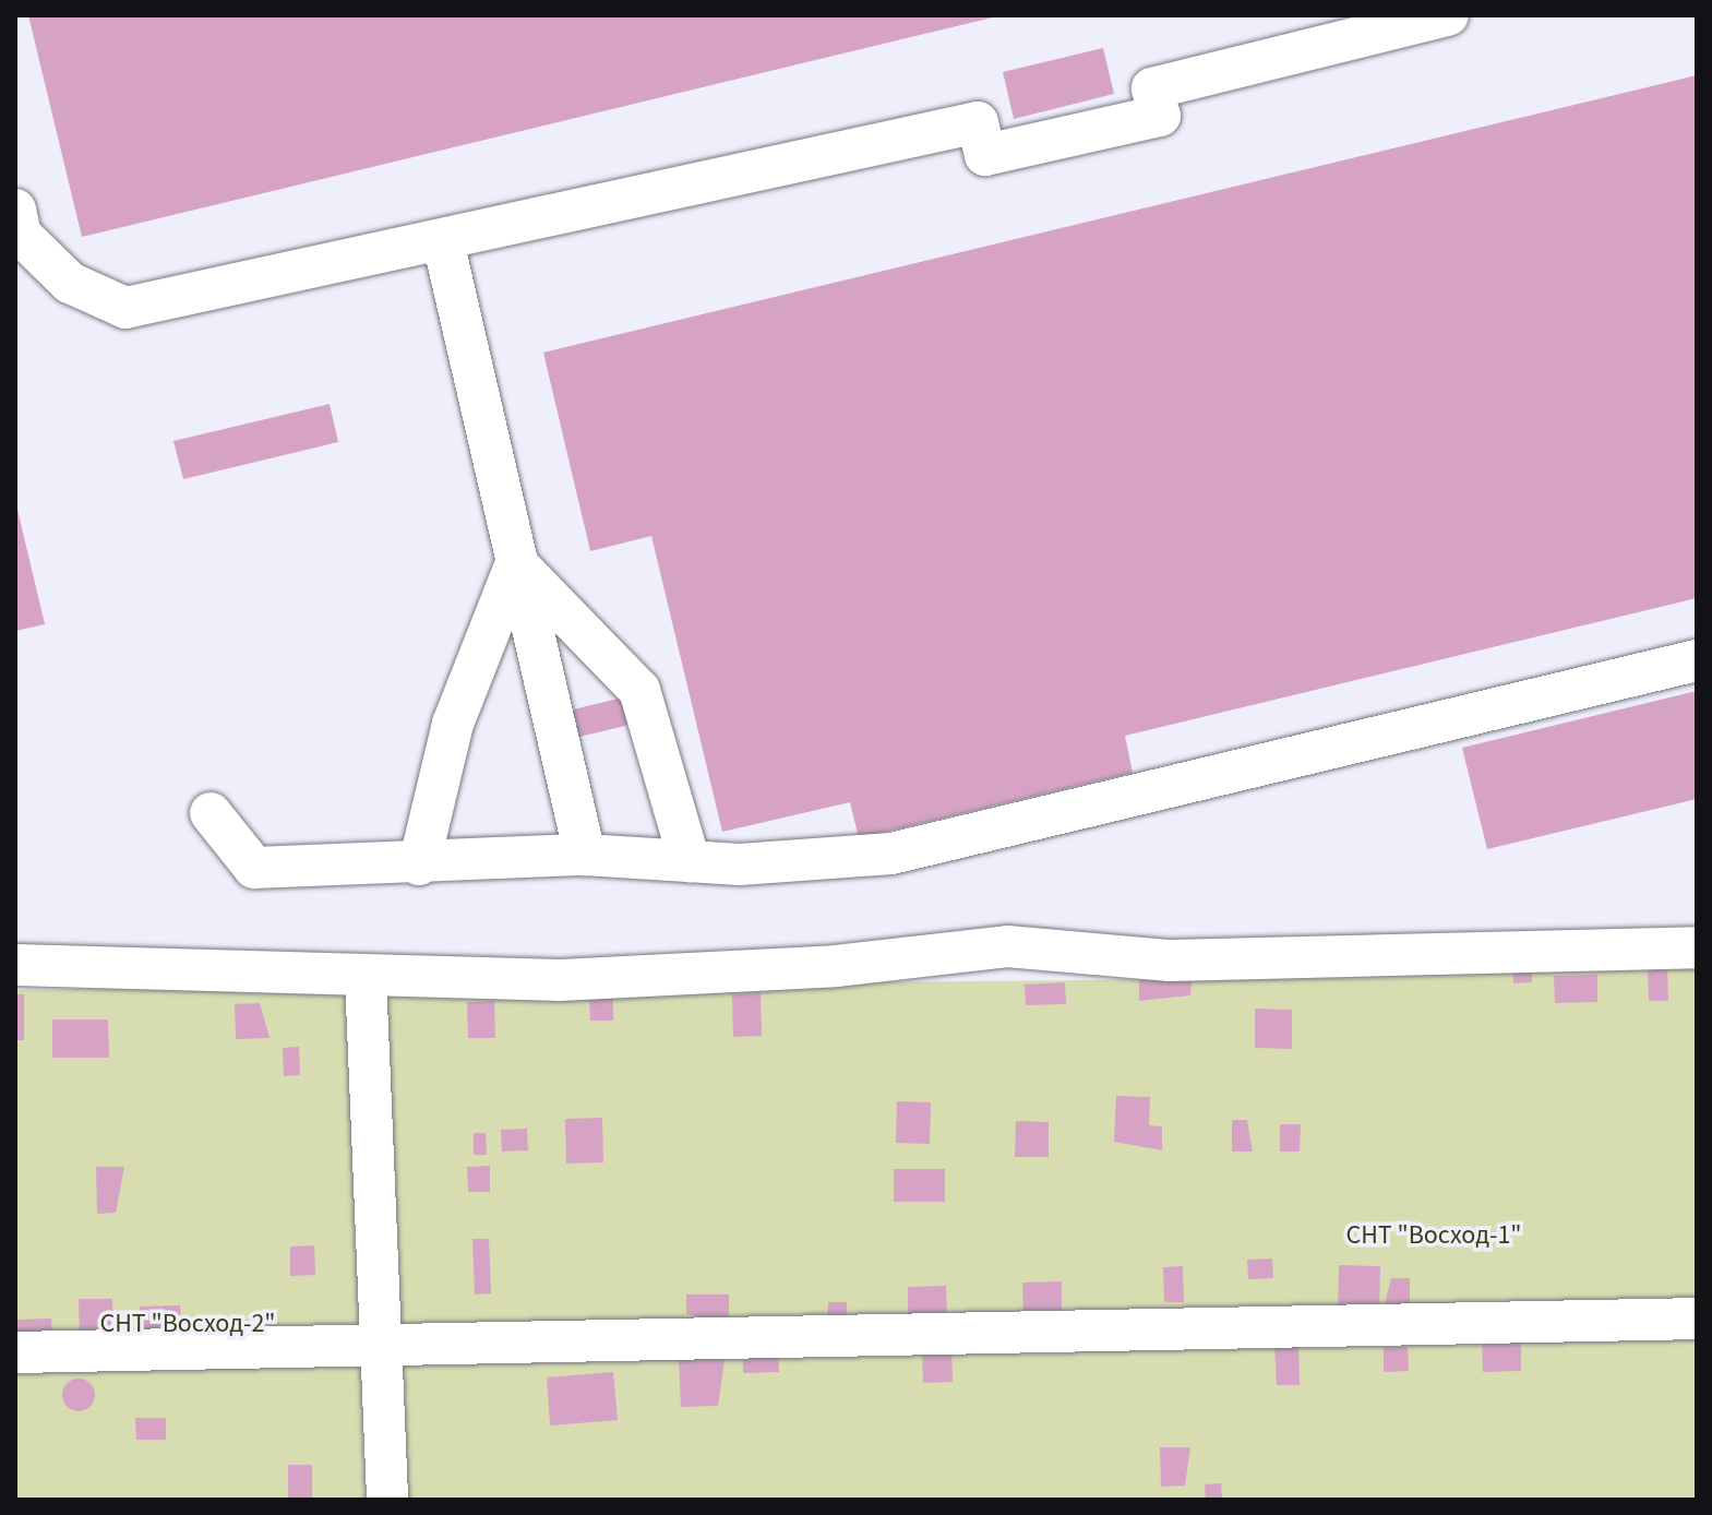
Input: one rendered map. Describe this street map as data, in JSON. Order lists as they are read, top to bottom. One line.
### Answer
{"parks":["СНТ \"Восход-1\"","СНТ \"Восход-2\""]}
